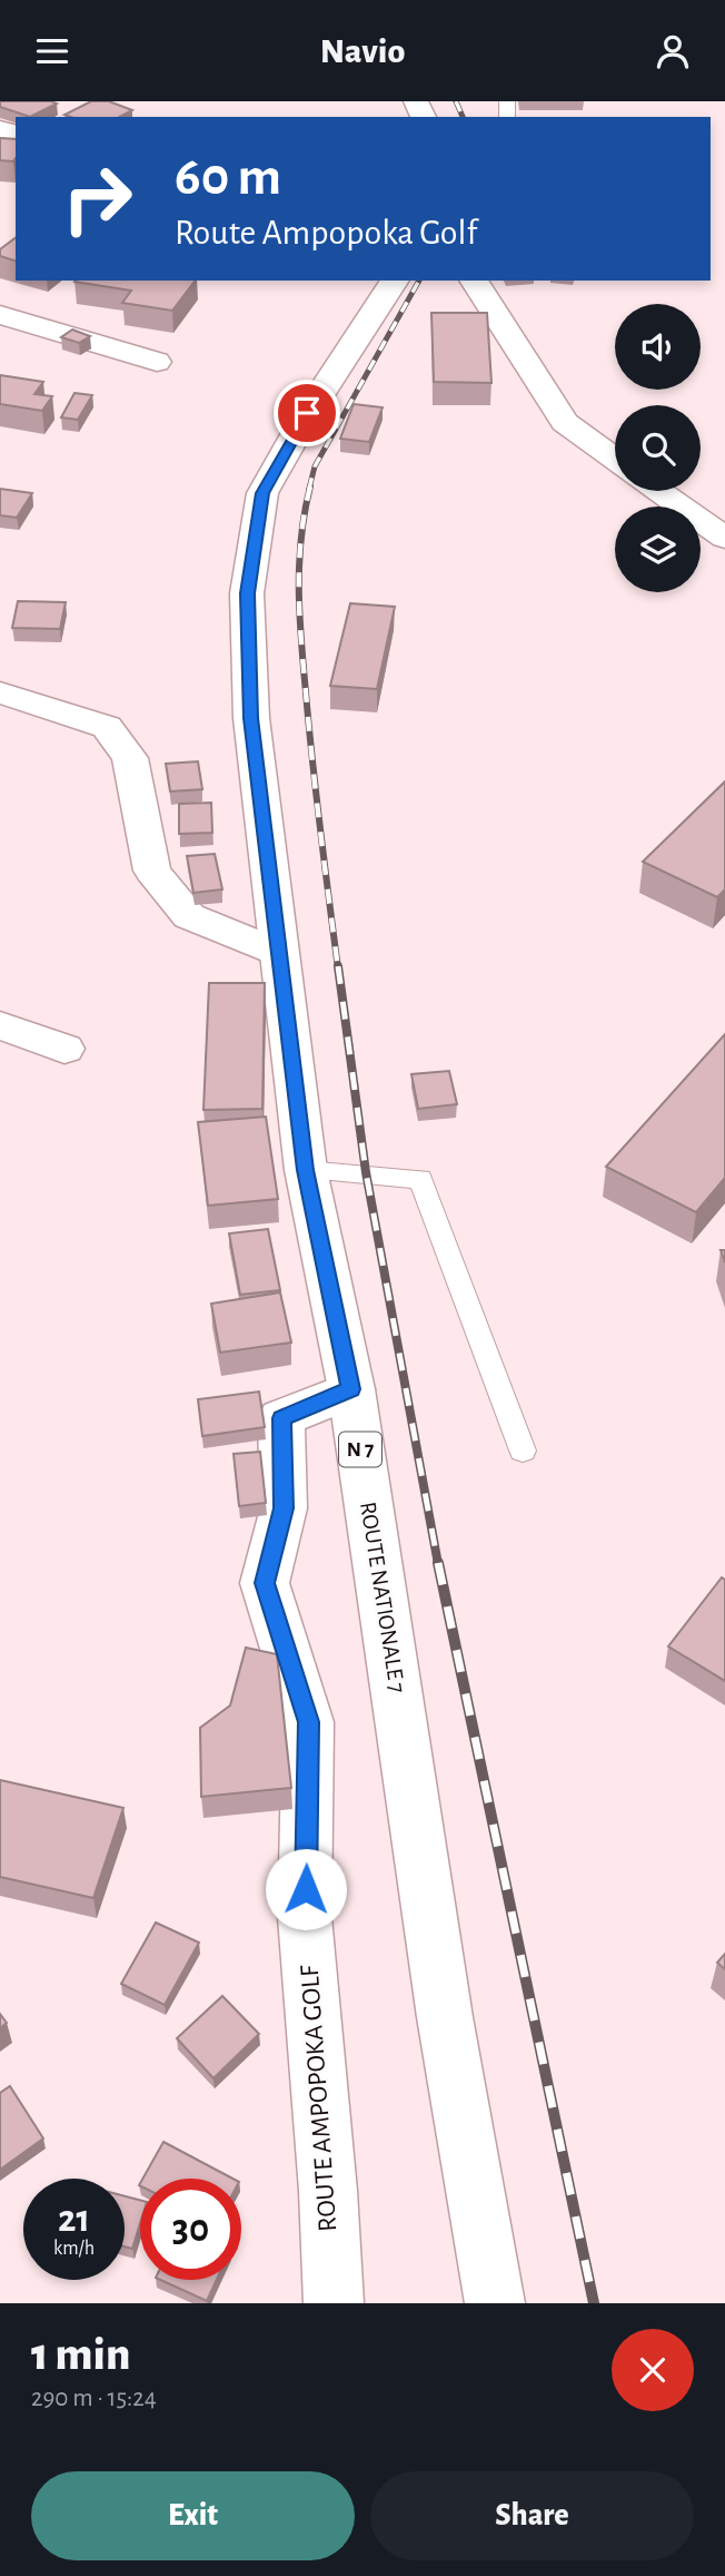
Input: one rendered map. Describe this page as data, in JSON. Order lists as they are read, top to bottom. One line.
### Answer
{"streets":{"main road":["N 7","ROUTE NATIONALE 7","ROUTE AMPOPOKA GOLF"]},"crossings":[["ROUTE NATIONALE 7","ROUTE AMPOPOKA GOLF"]],"page":{"header":"Navio","turn":["60 m","Route Ampopoka Golf"],"speed":"21 km/h","limit":"30","heading":["1 min","290 m · 15:24"],"buttons":["Exit","Share"]}}
